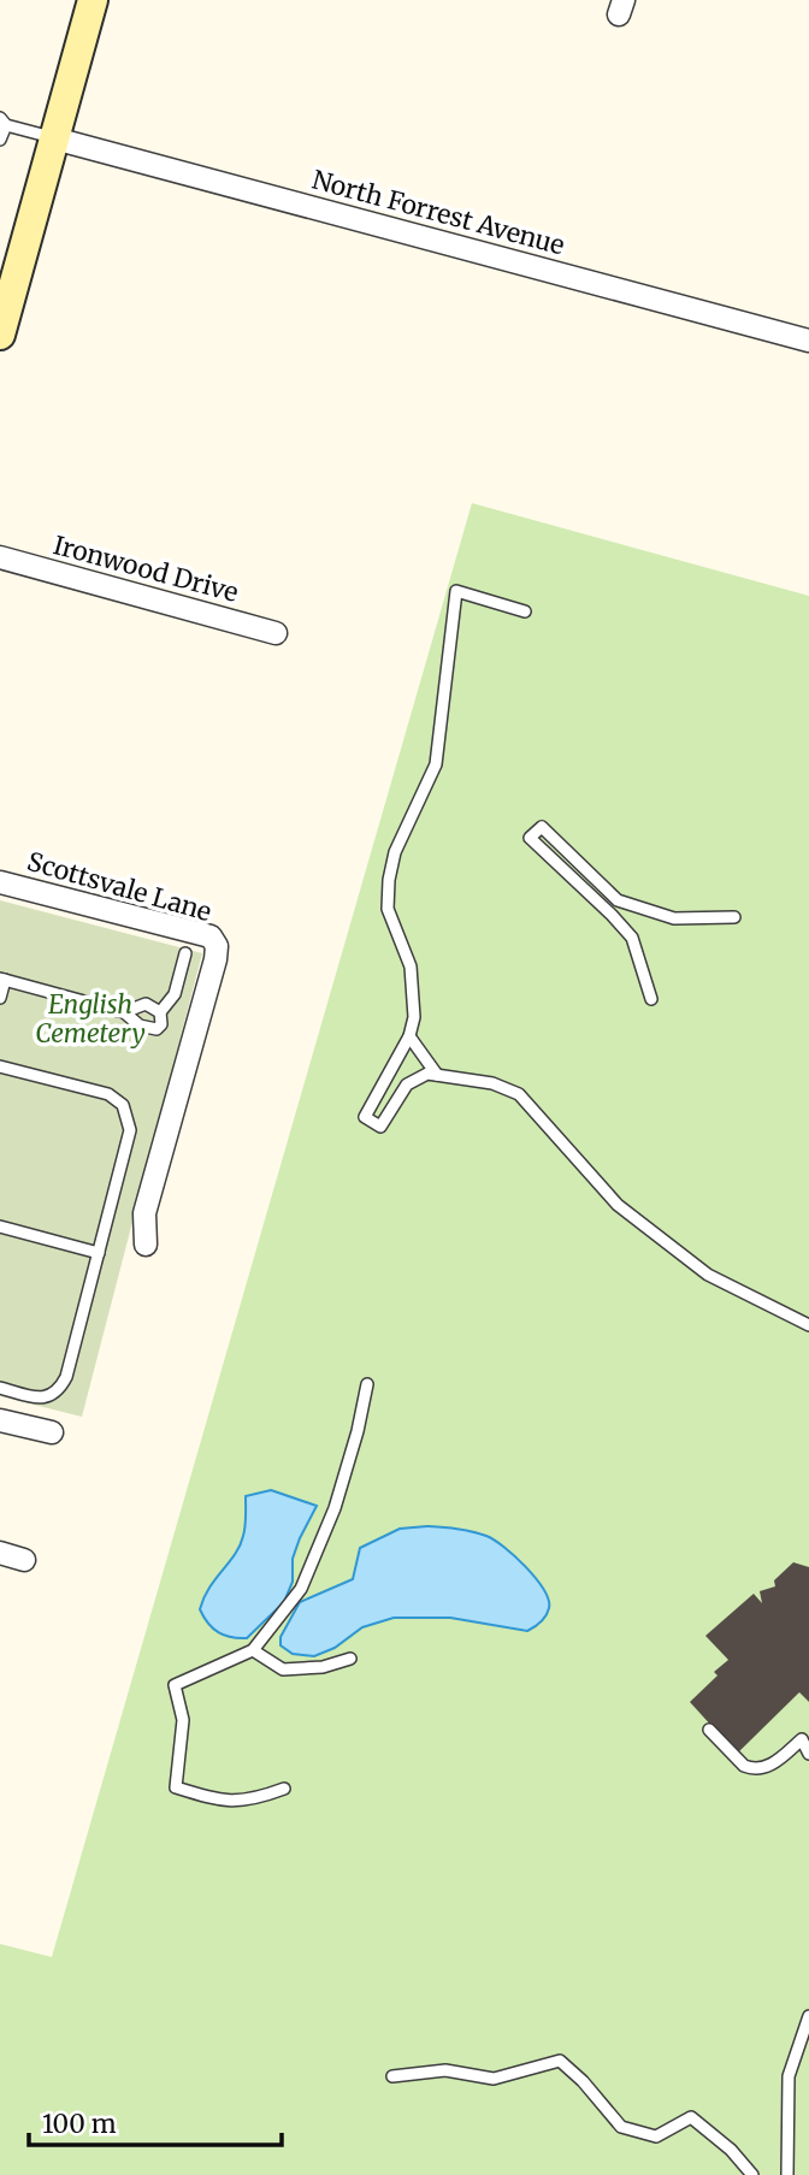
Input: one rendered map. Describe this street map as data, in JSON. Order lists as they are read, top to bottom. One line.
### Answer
{"streets":{"street":["North Forrest Avenue","Ironwood Drive","Scottsvale Lane"]},"parks":["English Cemetery"],"scale_bar":"100 m"}
